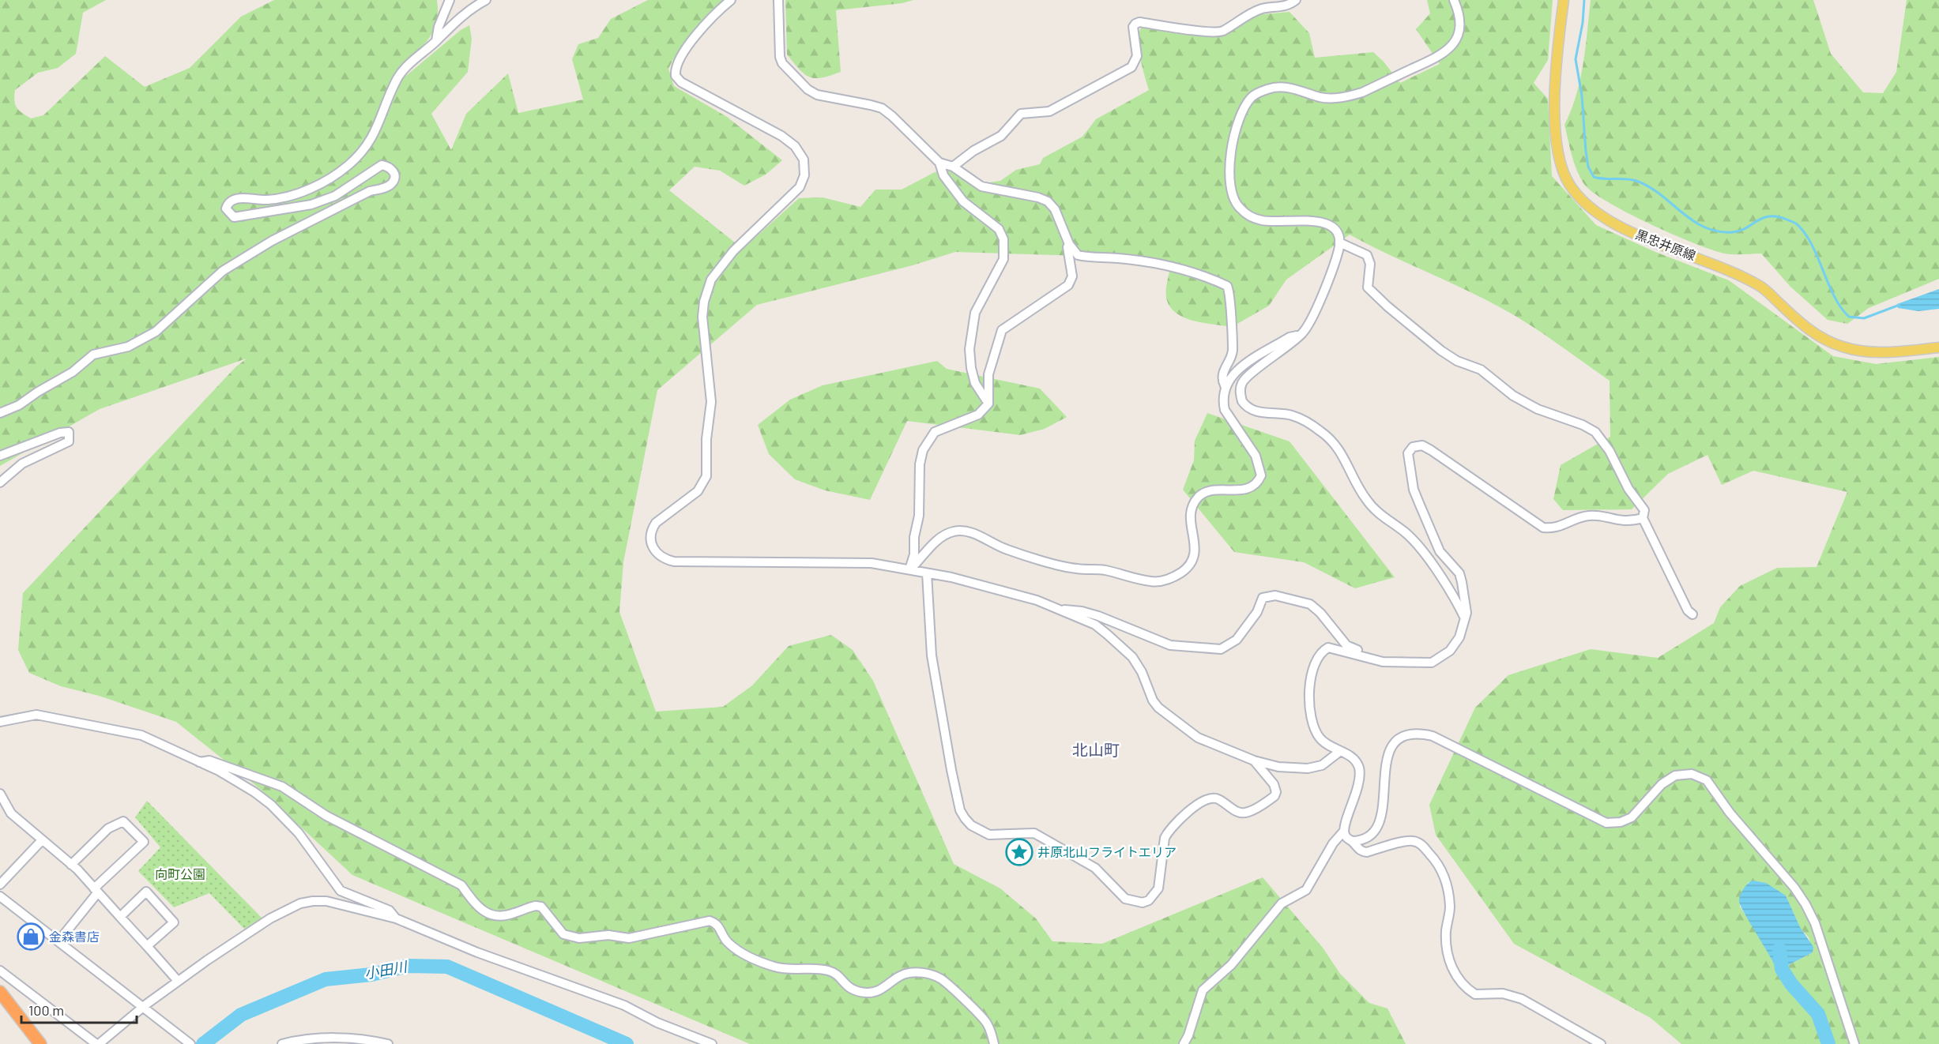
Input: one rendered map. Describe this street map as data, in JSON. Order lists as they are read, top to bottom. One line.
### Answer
{"streets":{"main road":["黒忠井原線"]},"districts":["北山町"],"water":["小田川"],"parks":["向町公園"],"places":{"place":["井原北山フライトエリア"],"shop":["金森書店"]},"scale_bar":"100 m"}
